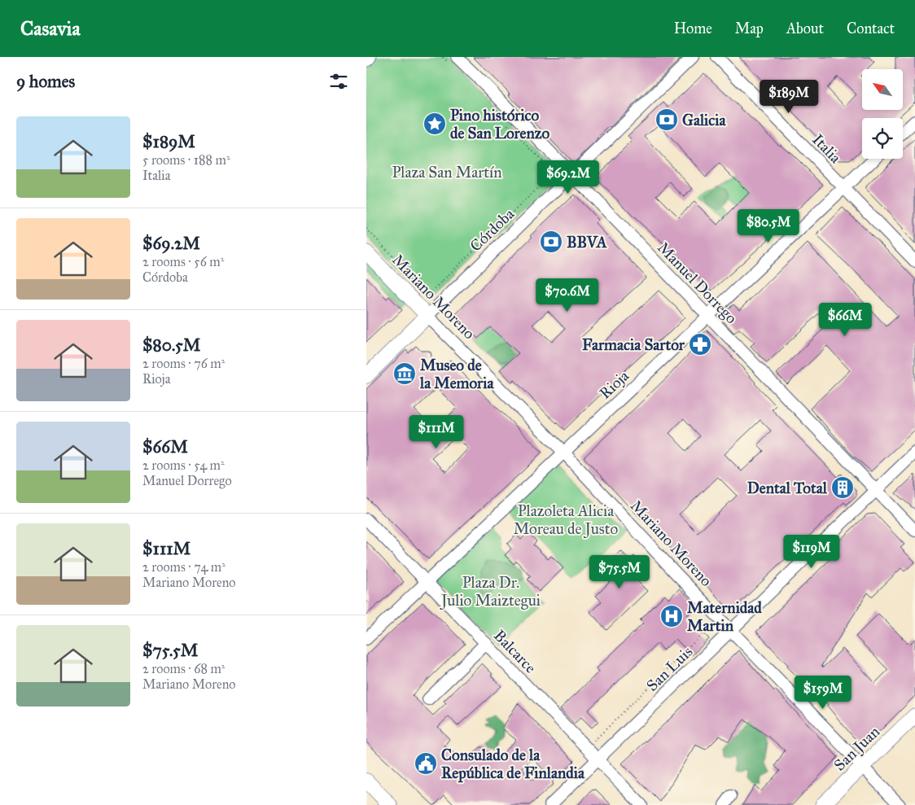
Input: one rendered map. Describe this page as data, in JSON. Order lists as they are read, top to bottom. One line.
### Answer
{"streets":{"main road":["Córdoba","Mariano Moreno","San Juan"],"street":["Italia","Manuel Dorrego","Rioja","Balcarce","San Luis"]},"crossings":[["Italia","Rioja"],["Córdoba","Manuel Dorrego"],["Córdoba","Mariano Moreno"],["Manuel Dorrego","Rioja"],["Manuel Dorrego","San Luis"],["Mariano Moreno","Rioja"],["Mariano Moreno","San Luis"],["Mariano Moreno","San Juan"],["Rioja","Balcarce"],["Balcarce","San Luis"]],"parks":["Plaza San Martín","Plazoleta Alicia Moreau de Justo","Plaza Dr. Julio Maiztegui"],"places":{"bank":["Galicia","BBVA"],"place":["Pino histórico de San Lorenzo"],"pharmacy":["Farmacia Sartor"],"museum":["Museo de la Memoria"],"building":["Dental Total"],"hospital":["Maternidad Martin"],"public building":["Consulado de la República de Finlandia"]},"north":"top left","page":{"header":"Casavia","nav":["Home","Map","About","Contact"],"heading":"9 homes","price":["$189M","$69.2M","$80.5M","$70.6M","$66M","$111M","$119M","$75.5M","$159M"],"list":[{"name":"$189M","note":"5 rooms · 188 m² · Italia"},{"name":"$69.2M","note":"2 rooms · 56 m² · Córdoba"},{"name":"$80.5M","note":"2 rooms · 76 m² · Rioja"},{"name":"$66M","note":"2 rooms · 54 m² · Manuel Dorrego"},{"name":"$111M","note":"2 rooms · 74 m² · Mariano Moreno"},{"name":"$75.5M","note":"2 rooms · 68 m² · Mariano Moreno"}]}}
